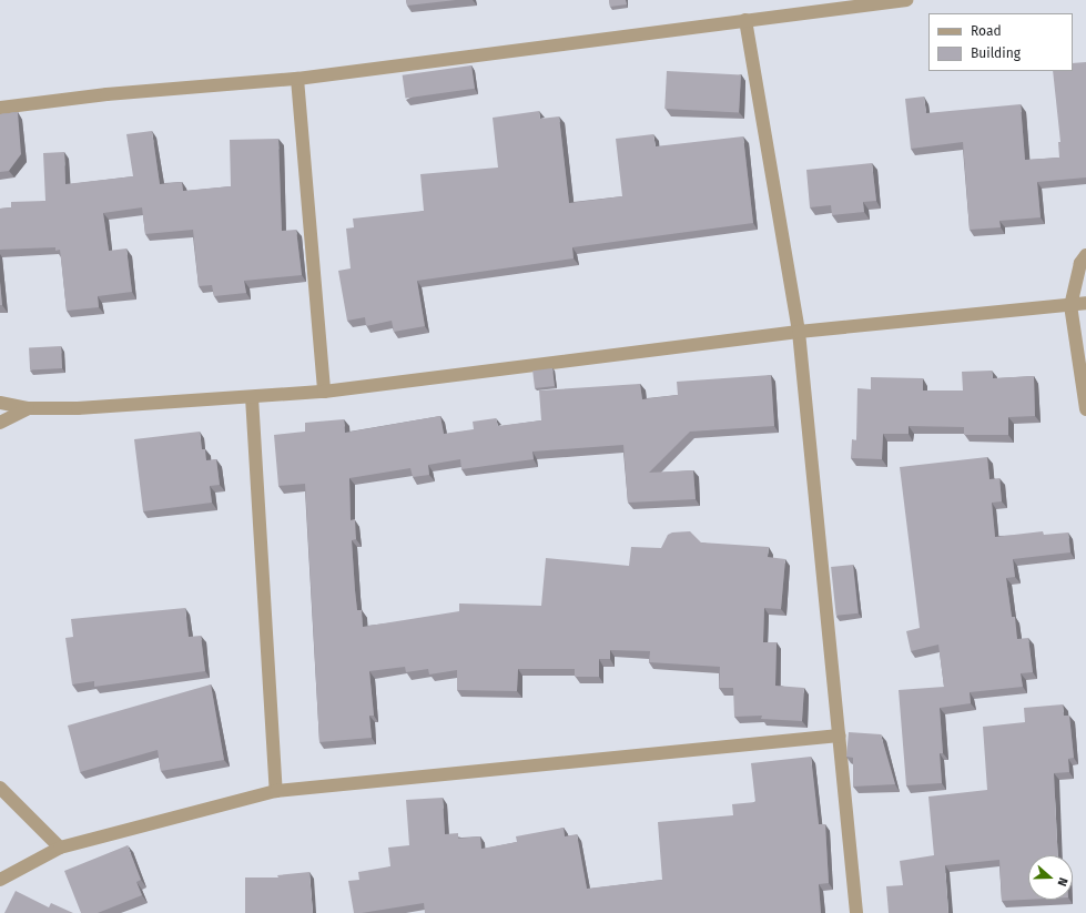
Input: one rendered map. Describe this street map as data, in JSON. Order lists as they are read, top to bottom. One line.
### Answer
{"legend":["Road","Building"],"north":"right"}
